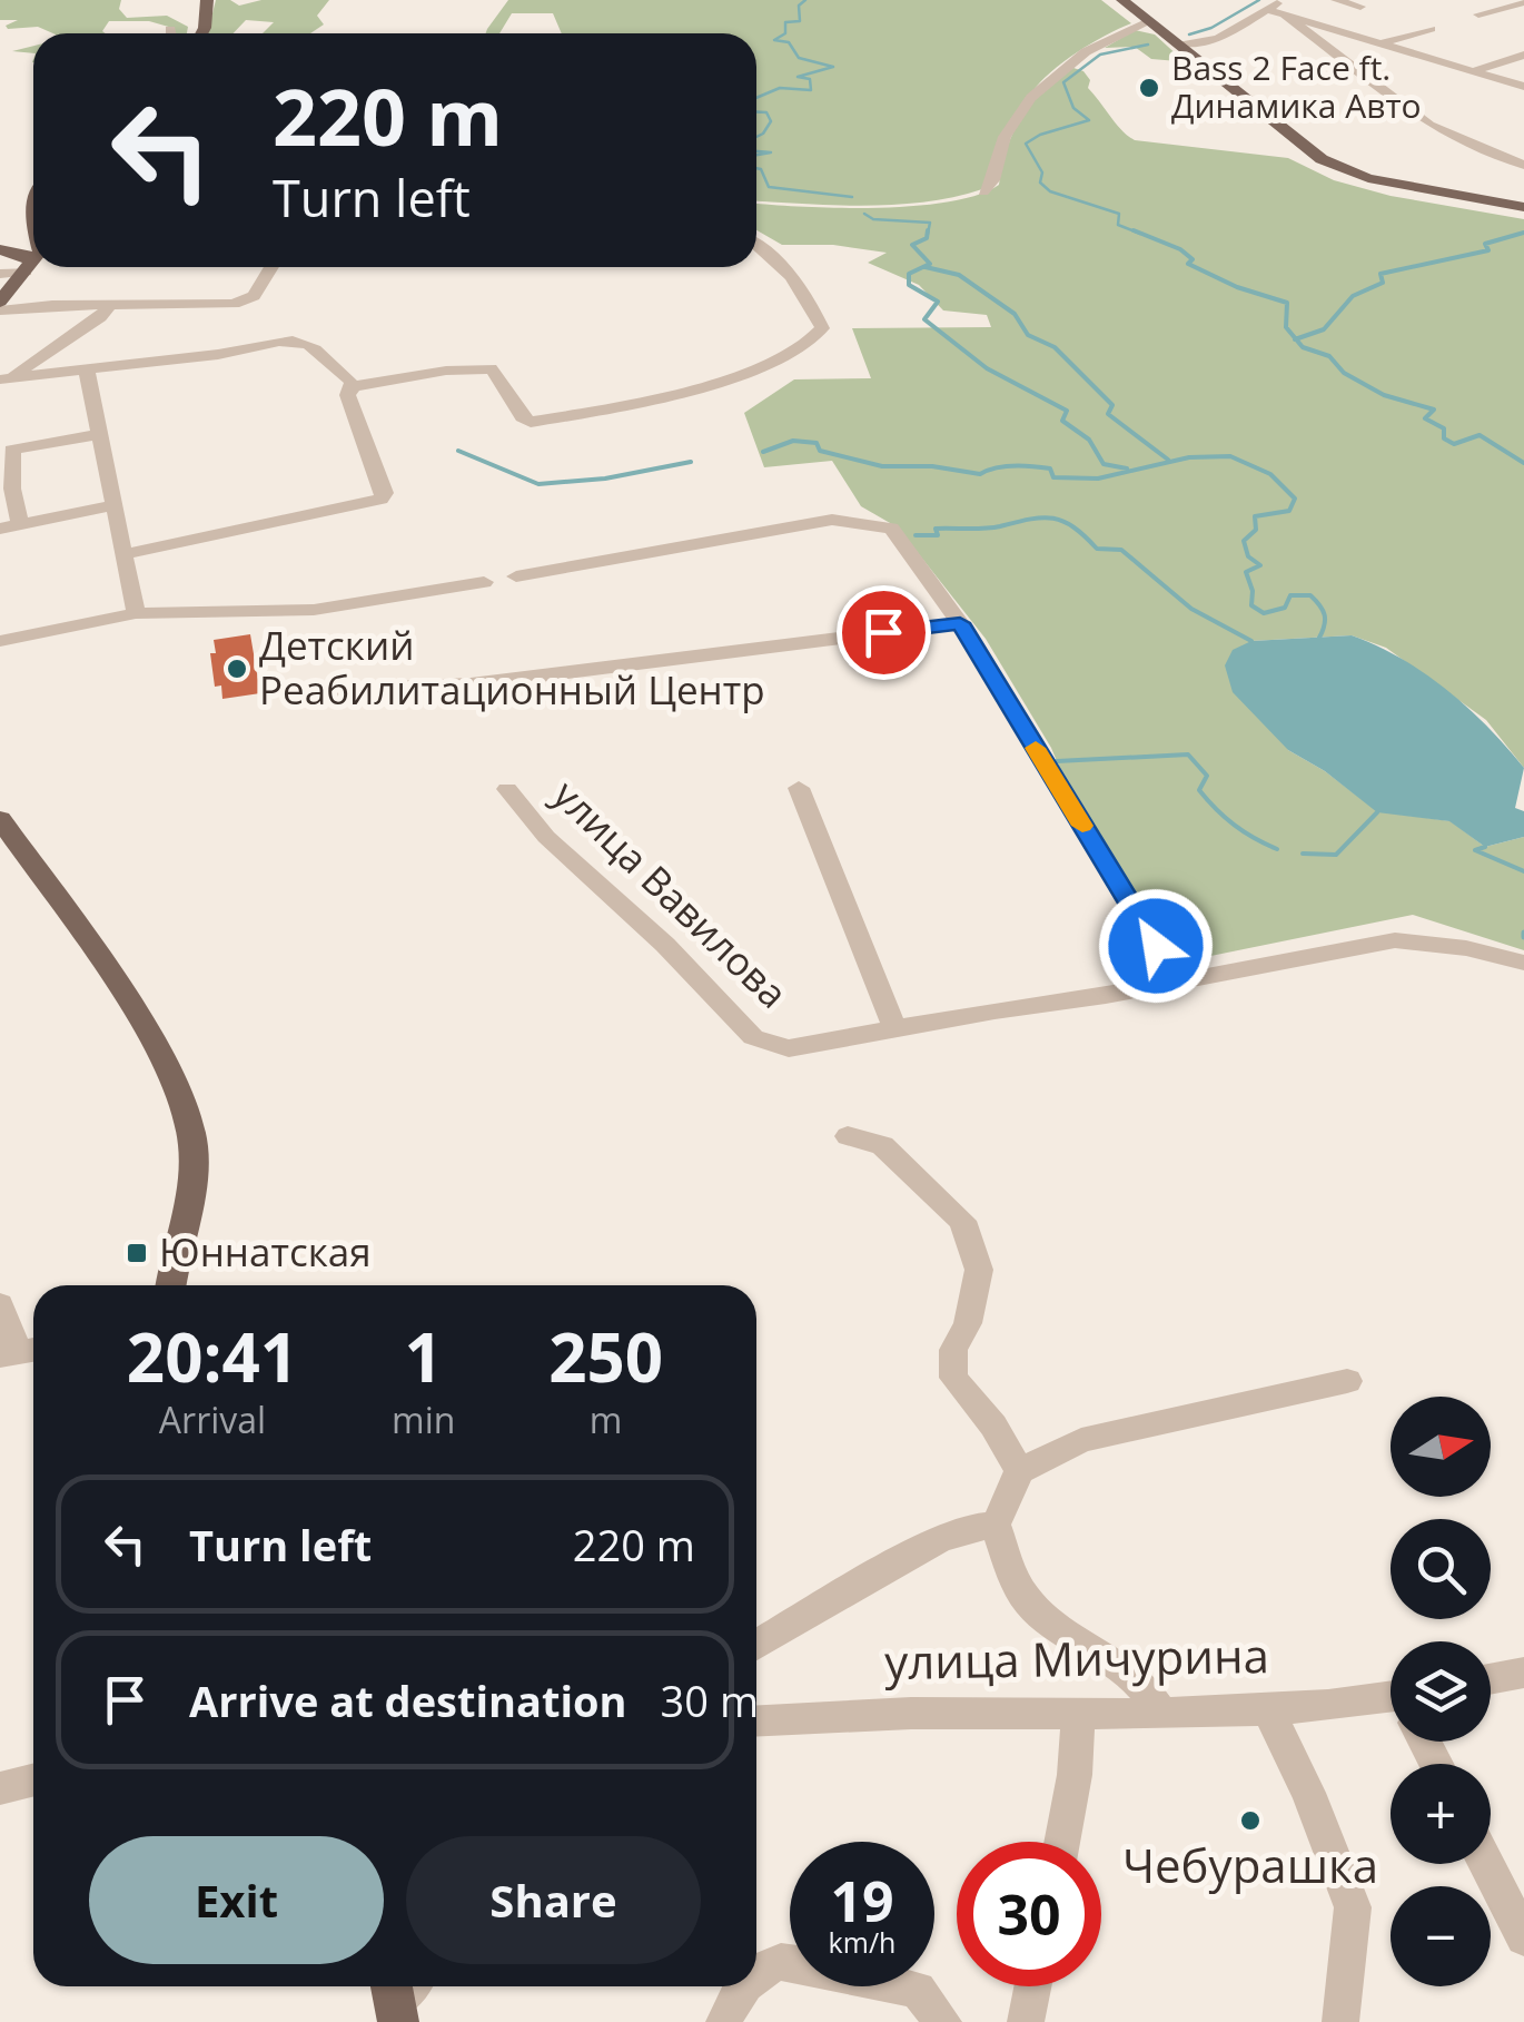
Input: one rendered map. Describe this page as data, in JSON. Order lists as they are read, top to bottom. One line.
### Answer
{"streets":{"street":["улица Вавилова","улица Мичурина"]},"places":{"other":["Bass 2 Face ft. Динамика Авто","Детский Реабилитационный Центр","Чебурашка"],"transit":["Юннатская"]},"north":"right","page":{"turn":["220 m","Turn left"],"eta":["20:41","Arrival","1","min","250","m"],"map_buttons":["+","−"],"list":[{"name":"Turn left","value":"220 m"},{"name":"Arrive at destination","value":"30 m"}],"buttons":["Exit","Share"],"speed":"19 km/h","limit":"30"}}
